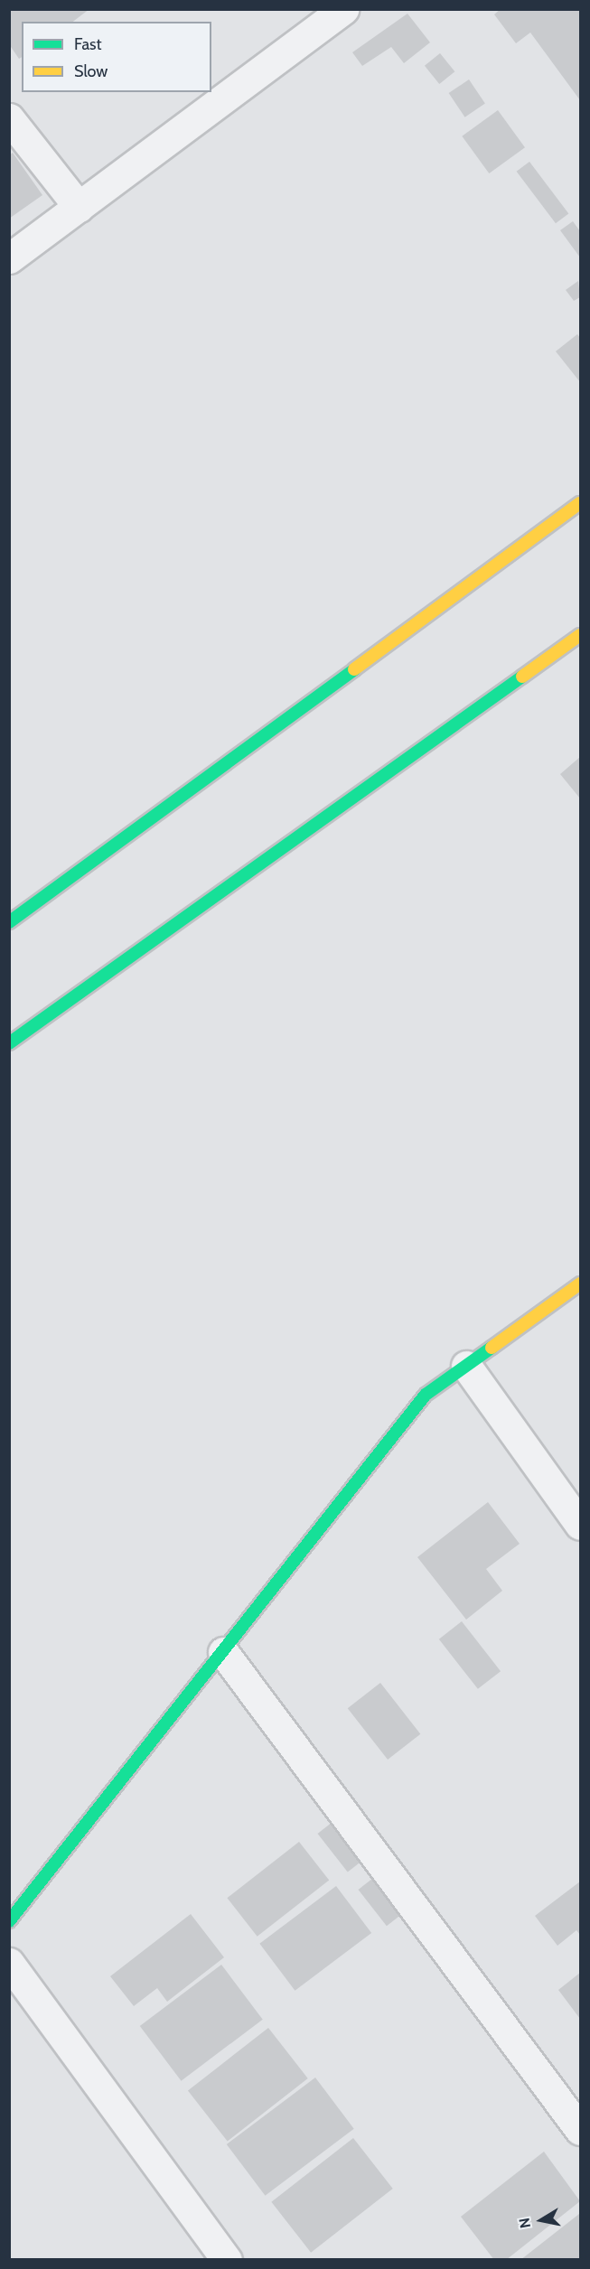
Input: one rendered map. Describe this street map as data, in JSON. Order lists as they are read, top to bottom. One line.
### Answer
{"legend":["Fast","Slow"],"north":"left"}
